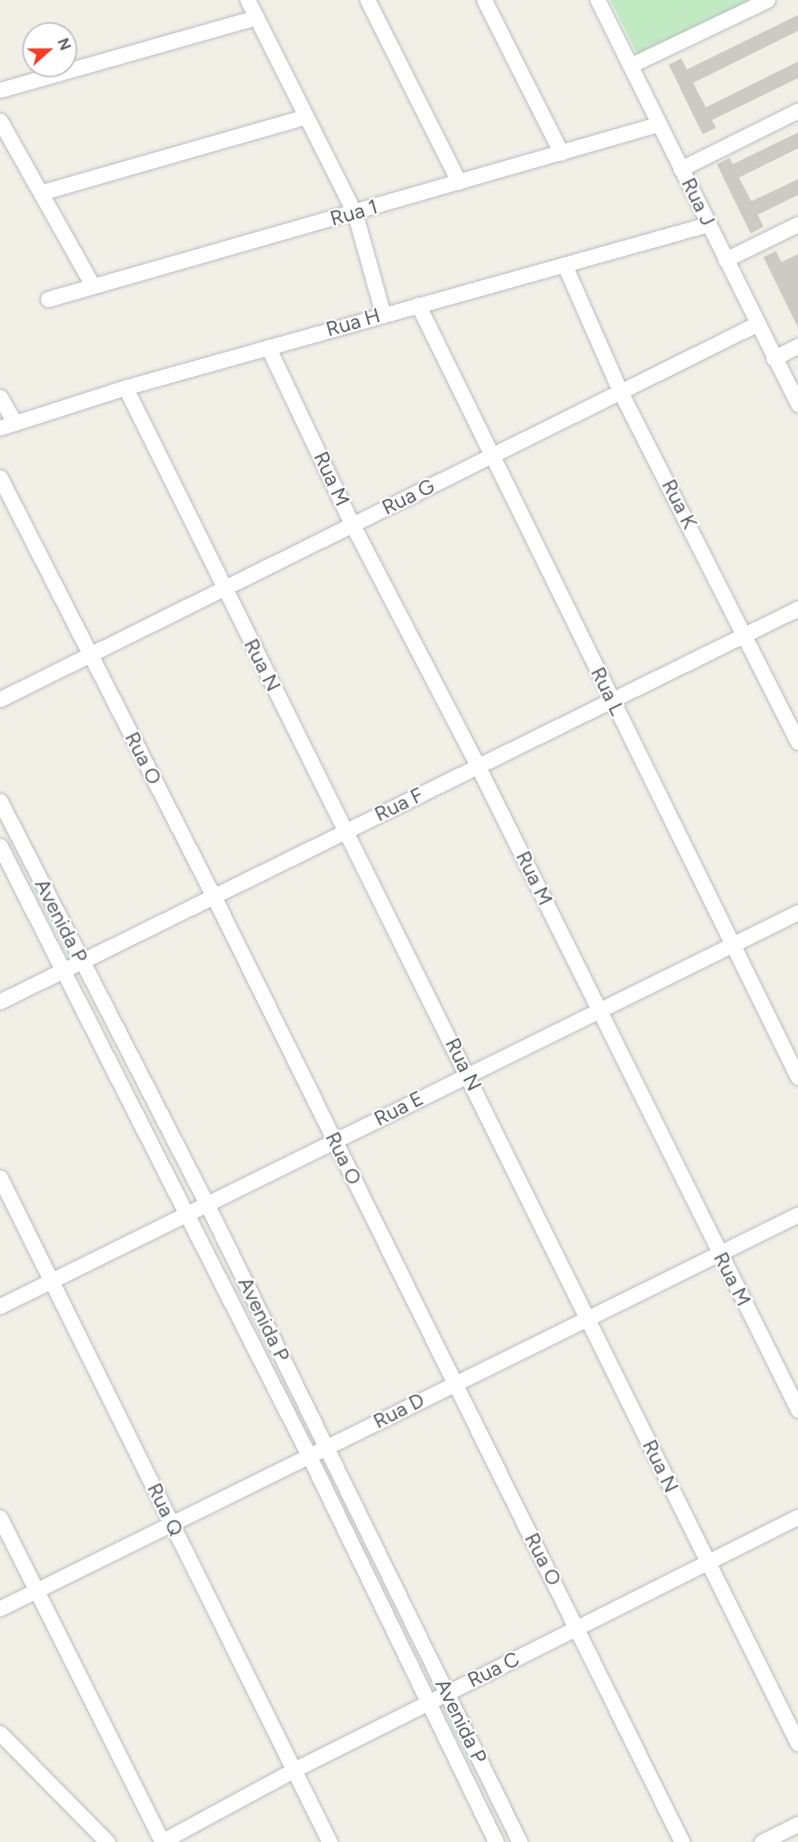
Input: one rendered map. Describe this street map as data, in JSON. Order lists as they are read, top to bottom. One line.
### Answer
{"streets":{"street":["Rua J","Rua 1","Rua H","Rua M","Rua G","Rua K","Rua N","Rua L","Rua O","Rua F","Avenida P","Rua E","Rua D","Rua Q","Rua C"]},"crossings":[["Rua J","Rua 1"],["Rua J","Rua H"],["Rua J","Rua G"],["Rua H","Rua M"],["Rua H","Rua K"],["Rua H","Rua N"],["Rua H","Rua L"],["Rua M","Rua G"],["Rua M","Rua F"],["Rua M","Rua E"],["Rua M","Rua D"],["Rua G","Rua K"],["Rua G","Rua N"],["Rua G","Rua L"],["Rua G","Rua O"],["Rua K","Rua F"],["Rua N","Rua F"],["Rua N","Rua E"],["Rua N","Rua D"],["Rua N","Rua C"],["Rua L","Rua F"],["Rua L","Rua E"],["Rua O","Rua F"],["Rua O","Rua E"],["Rua O","Rua D"],["Rua O","Rua C"],["Rua F","Avenida P"],["Avenida P","Rua E"],["Avenida P","Rua D"],["Avenida P","Rua C"],["Rua E","Rua Q"],["Rua D","Rua Q"],["Rua Q","Rua C"]],"north":"right"}
